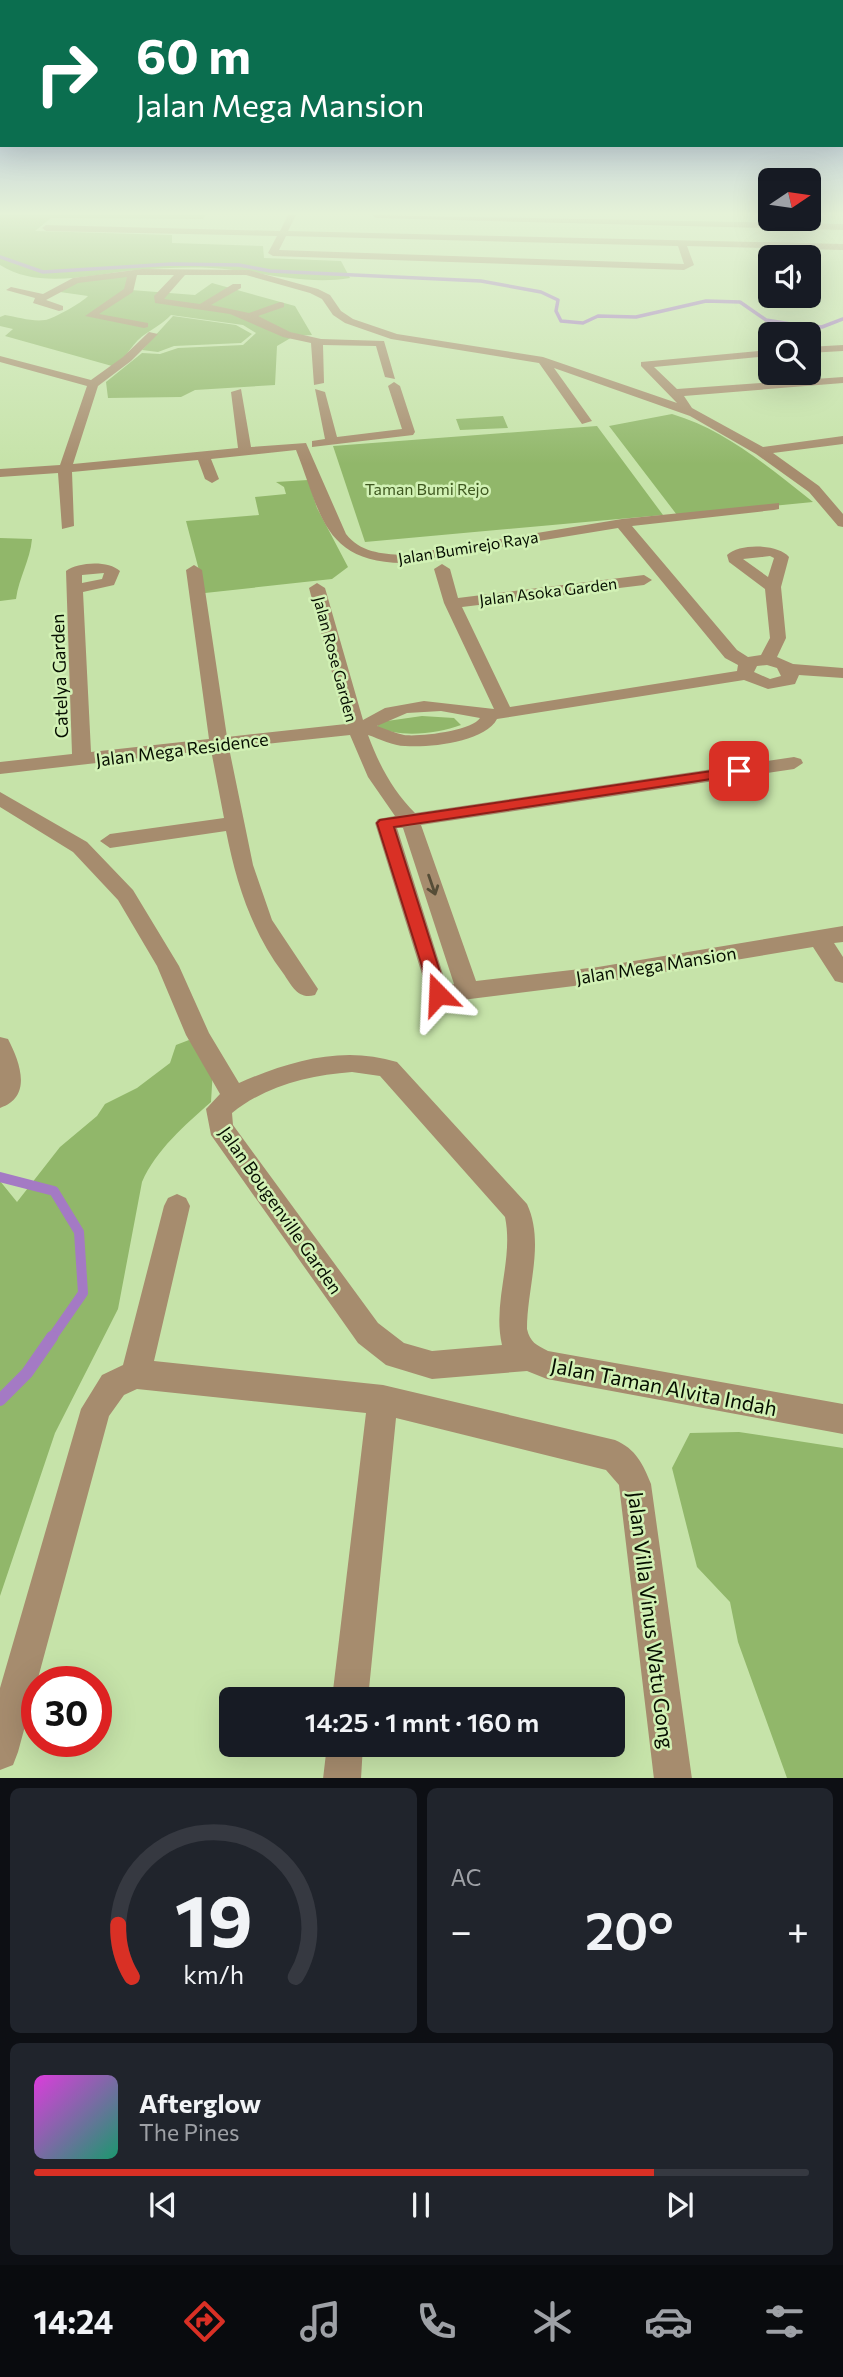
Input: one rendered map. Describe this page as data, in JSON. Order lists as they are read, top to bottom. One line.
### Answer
{"streets":{"street":["Jalan Bumirejo Raya","Jalan Asoka Garden","Jalan Rose Garden","Catelya Garden","Jalan Mega Residence","Jalan Mega Mansion","Jalan Bougenville Garden","Jalan Taman Alvita Indah","Jalan Villa Vinus Watu Gong"]},"crossings":[["Jalan Asoka Garden","Jalan Mega Residence"],["Jalan Rose Garden","Jalan Mega Residence"],["Jalan Rose Garden","Jalan Mega Mansion"],["Catelya Garden","Jalan Mega Residence"],["Jalan Mega Residence","Jalan Mega Mansion"],["Jalan Bougenville Garden","Jalan Taman Alvita Indah"]],"parks":["Taman Bumi Rejo"],"north":"right","page":{"turn":["60 m","Jalan Mega Mansion"],"limit":"30","trip":"14:25 · 1 mnt · 160 m","tile":"AC","heat":["−","20°","+"],"song":["Afterglow","The Pines"],"tabs":"14:24","gauge":["19","km/h"]}}
